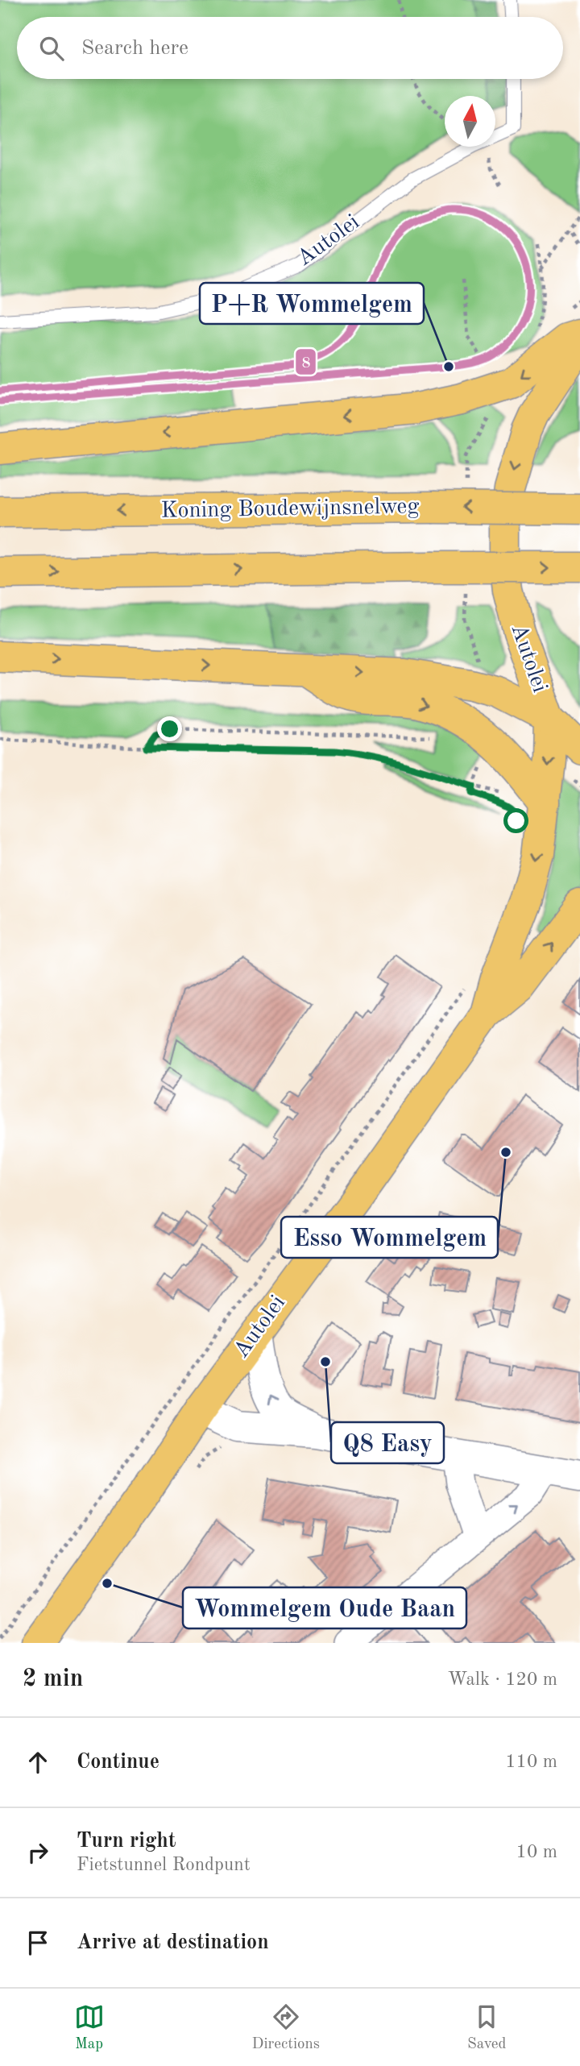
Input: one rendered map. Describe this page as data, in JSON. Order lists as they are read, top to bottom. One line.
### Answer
{"streets":{"main road":["Autolei","Koning Boudewijnsnelweg"]},"places":["P+R Wommelgem","Esso Wommelgem","Q8 Easy","Wommelgem Oude Baan"],"lines":["transit line 8"],"north":"top","page":{"search":"Search here","heading":["2 min","Walk · 120 m"],"list":[["Continue","110 m"],["Turn right","Fietstunnel Rondpunt","10 m"],"Arrive at destination"],"nav":["Map","Directions","Saved"]}}
